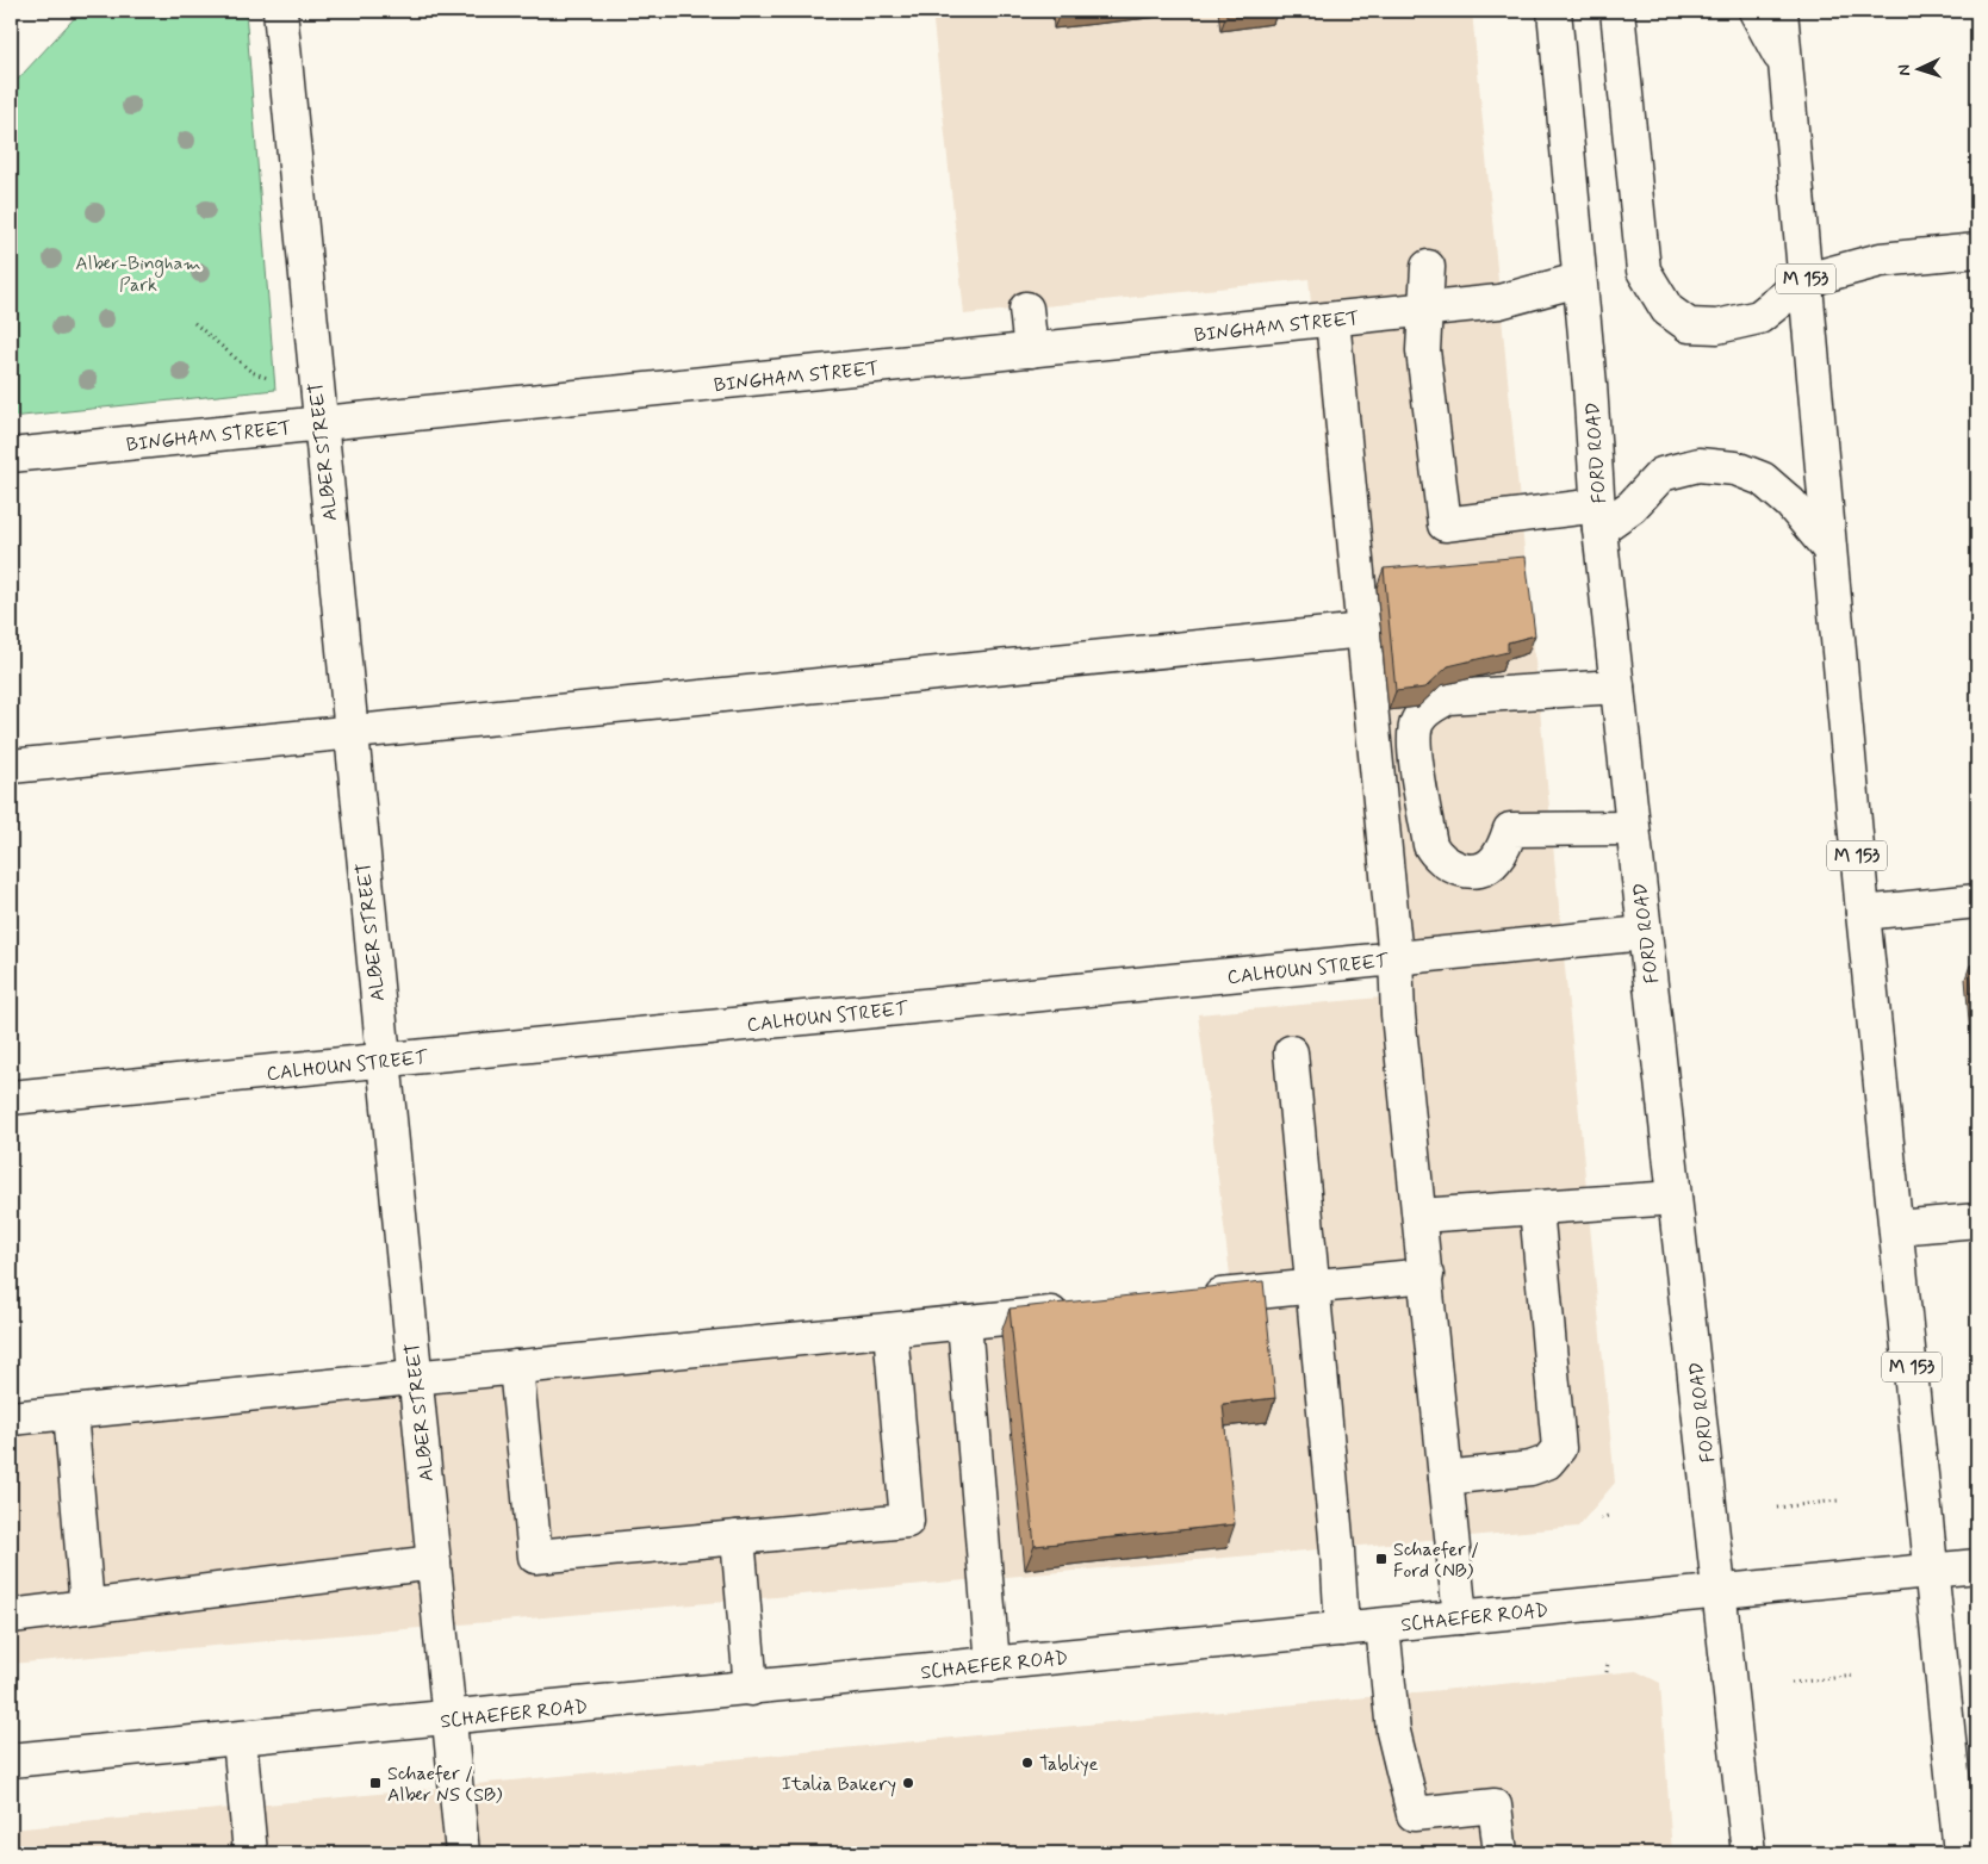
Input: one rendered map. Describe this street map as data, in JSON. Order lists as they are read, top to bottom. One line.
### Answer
{"streets":{"main road":["M 153","BINGHAM STREET","ALBER STREET","FORD ROAD","CALHOUN STREET","SCHAEFER ROAD"]},"crossings":[["M 153","SCHAEFER ROAD"],["BINGHAM STREET","ALBER STREET"],["BINGHAM STREET","FORD ROAD"],["ALBER STREET","CALHOUN STREET"],["ALBER STREET","SCHAEFER ROAD"],["FORD ROAD","CALHOUN STREET"],["FORD ROAD","SCHAEFER ROAD"]],"parks":["Alber-Bingham Park"],"places":{"transit":["Schaefer / Ford (NB)","Schaefer / Alber NS (SB)"],"other":["Tabliye","Italia Bakery"]},"north":"left"}
